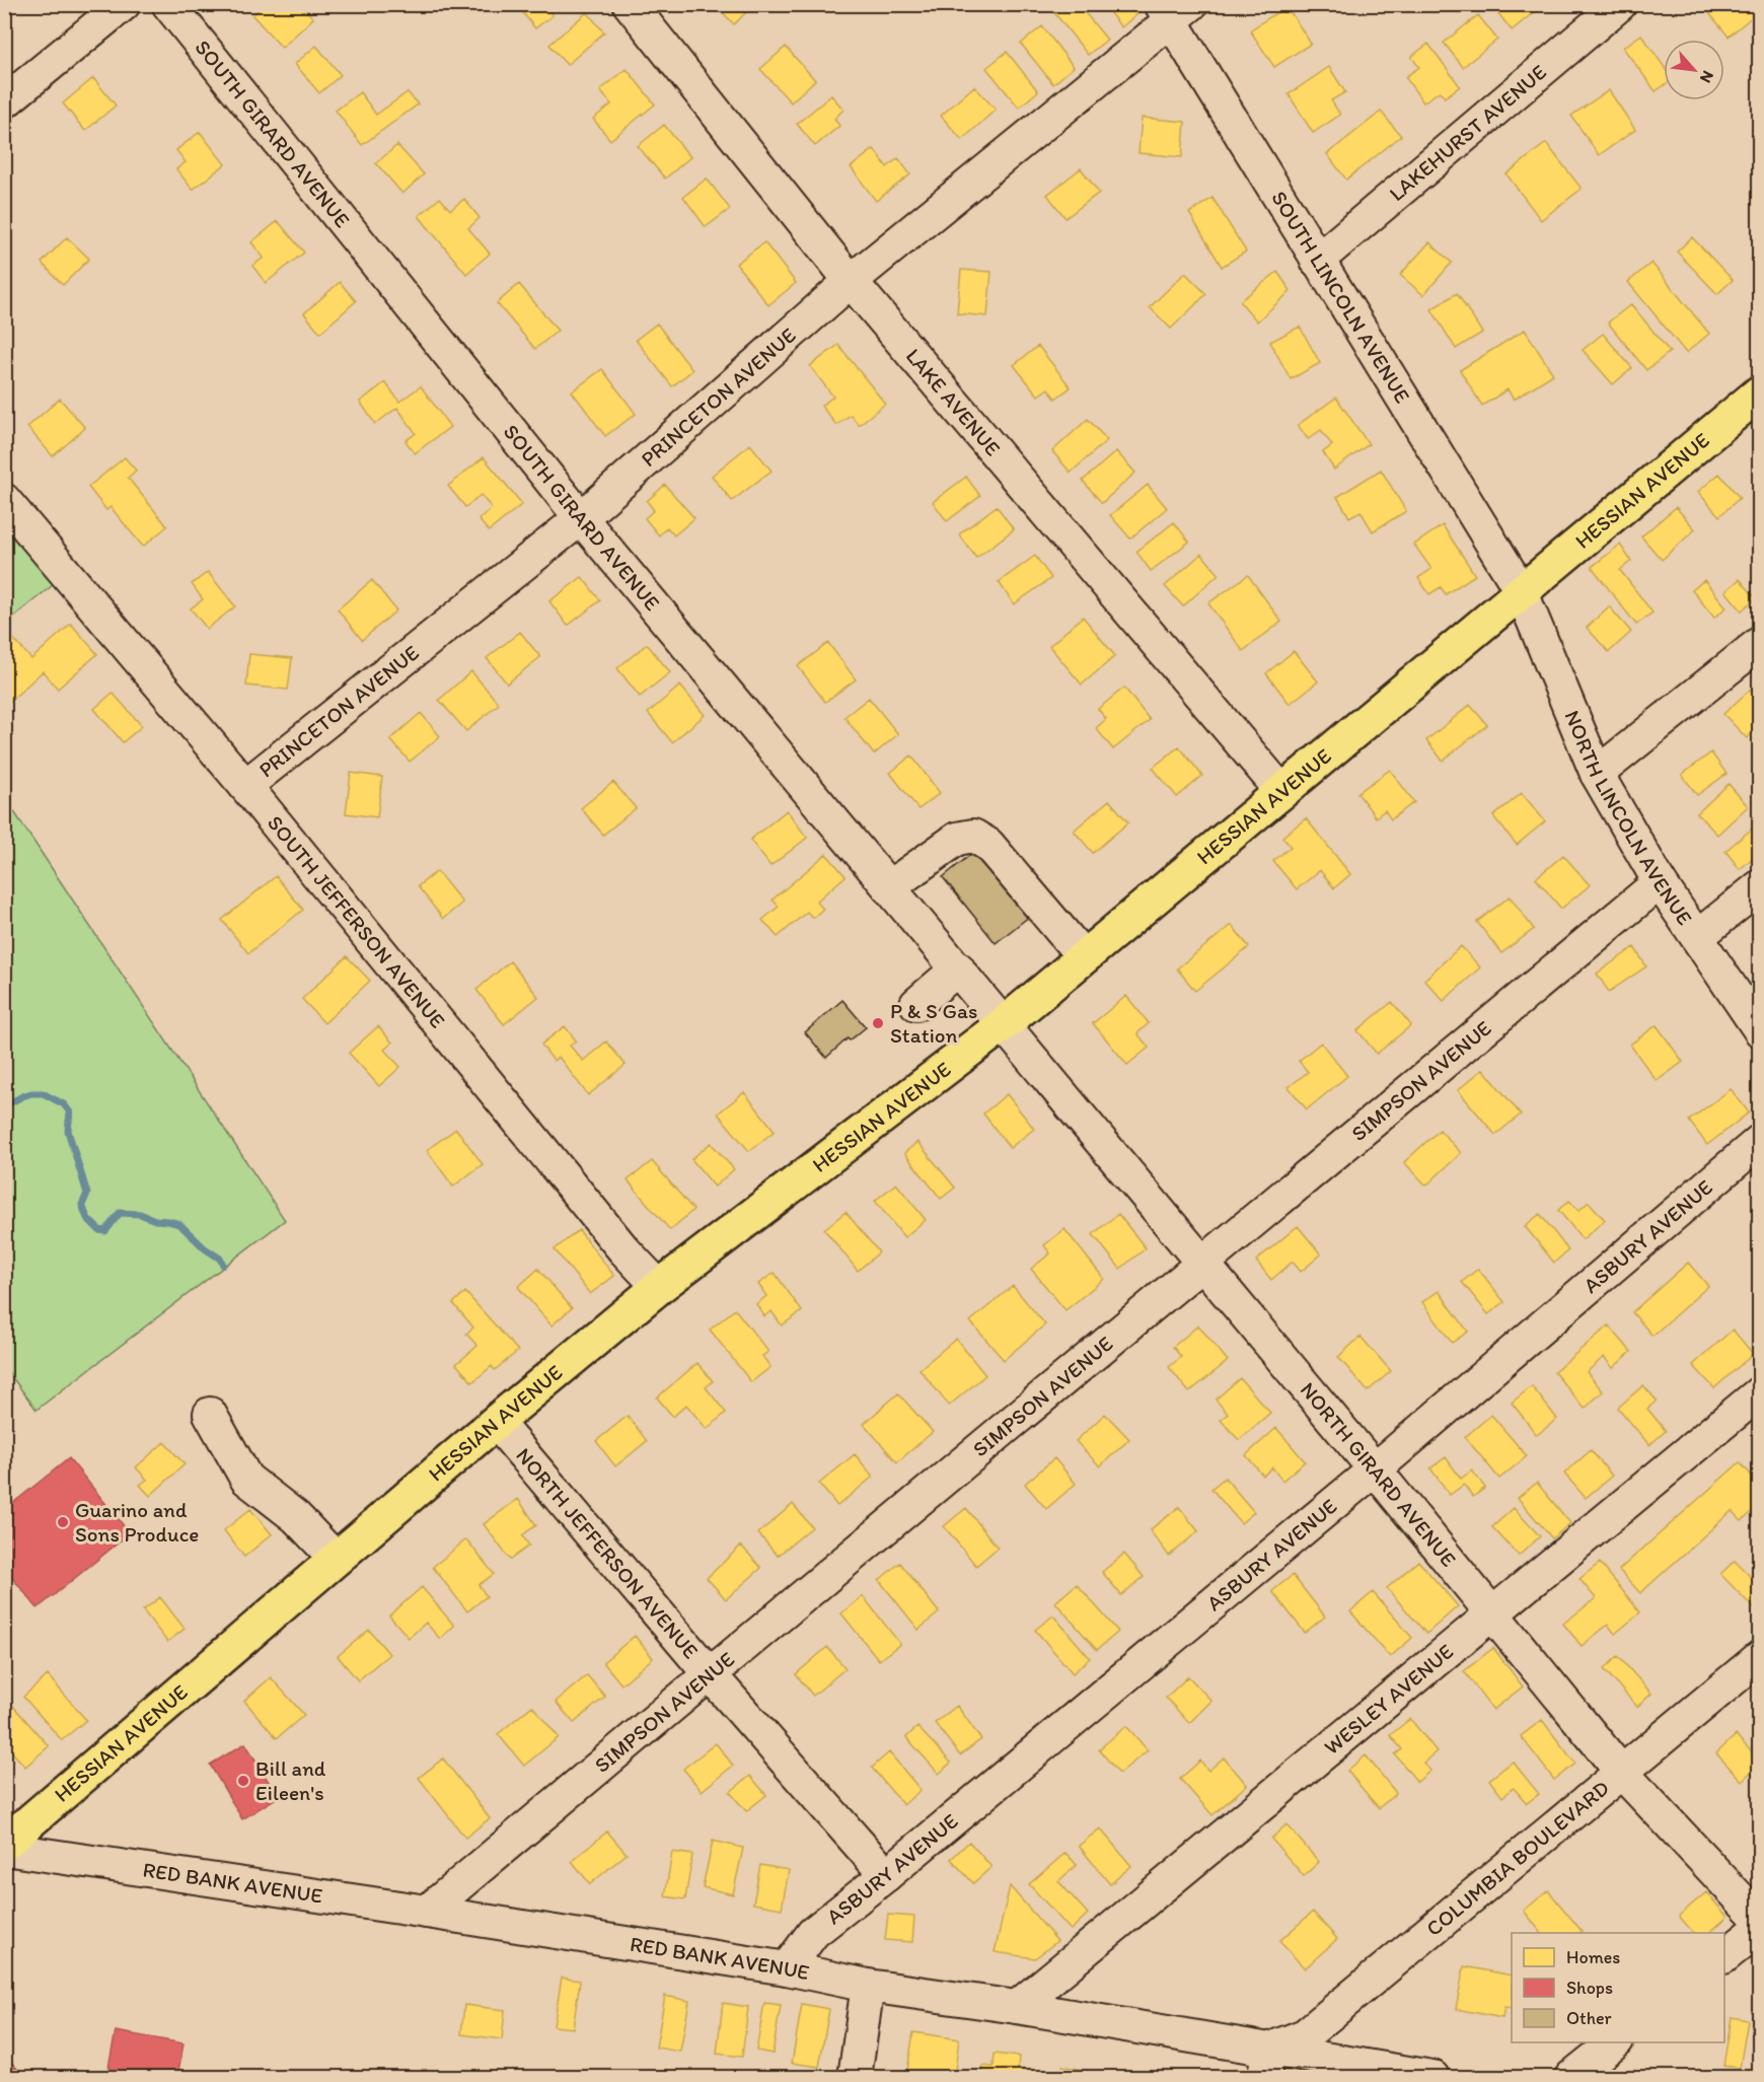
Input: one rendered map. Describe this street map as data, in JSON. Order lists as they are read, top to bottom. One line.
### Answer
{"streets":{"main road":["HESSIAN AVENUE"],"street":["LAKEHURST AVENUE","SOUTH GIRARD AVENUE","SOUTH LINCOLN AVENUE","PRINCETON AVENUE","LAKE AVENUE","NORTH LINCOLN AVENUE","SOUTH JEFFERSON AVENUE","SIMPSON AVENUE","ASBURY AVENUE","NORTH GIRARD AVENUE","NORTH JEFFERSON AVENUE","WESLEY AVENUE","COLUMBIA BOULEVARD","RED BANK AVENUE"]},"crossings":[["LAKEHURST AVENUE","SOUTH LINCOLN AVENUE"],["SOUTH GIRARD AVENUE","PRINCETON AVENUE"],["SOUTH GIRARD AVENUE","HESSIAN AVENUE"],["SOUTH GIRARD AVENUE","NORTH GIRARD AVENUE"],["SOUTH LINCOLN AVENUE","PRINCETON AVENUE"],["SOUTH LINCOLN AVENUE","HESSIAN AVENUE"],["SOUTH LINCOLN AVENUE","NORTH LINCOLN AVENUE"],["PRINCETON AVENUE","LAKE AVENUE"],["PRINCETON AVENUE","SOUTH JEFFERSON AVENUE"],["LAKE AVENUE","HESSIAN AVENUE"],["HESSIAN AVENUE","NORTH LINCOLN AVENUE"],["HESSIAN AVENUE","SOUTH JEFFERSON AVENUE"],["HESSIAN AVENUE","NORTH GIRARD AVENUE"],["HESSIAN AVENUE","NORTH JEFFERSON AVENUE"],["NORTH LINCOLN AVENUE","SIMPSON AVENUE"],["SIMPSON AVENUE","NORTH GIRARD AVENUE"],["SIMPSON AVENUE","NORTH JEFFERSON AVENUE"],["SIMPSON AVENUE","RED BANK AVENUE"],["ASBURY AVENUE","NORTH GIRARD AVENUE"],["ASBURY AVENUE","NORTH JEFFERSON AVENUE"],["ASBURY AVENUE","RED BANK AVENUE"],["NORTH GIRARD AVENUE","WESLEY AVENUE"],["NORTH GIRARD AVENUE","COLUMBIA BOULEVARD"],["WESLEY AVENUE","RED BANK AVENUE"],["COLUMBIA BOULEVARD","RED BANK AVENUE"]],"places":["P & S Gas Station","Guarino and Sons Produce","Bill and Eileen's"],"legend":["Homes","Shops","Other"],"north":"bottom right"}
